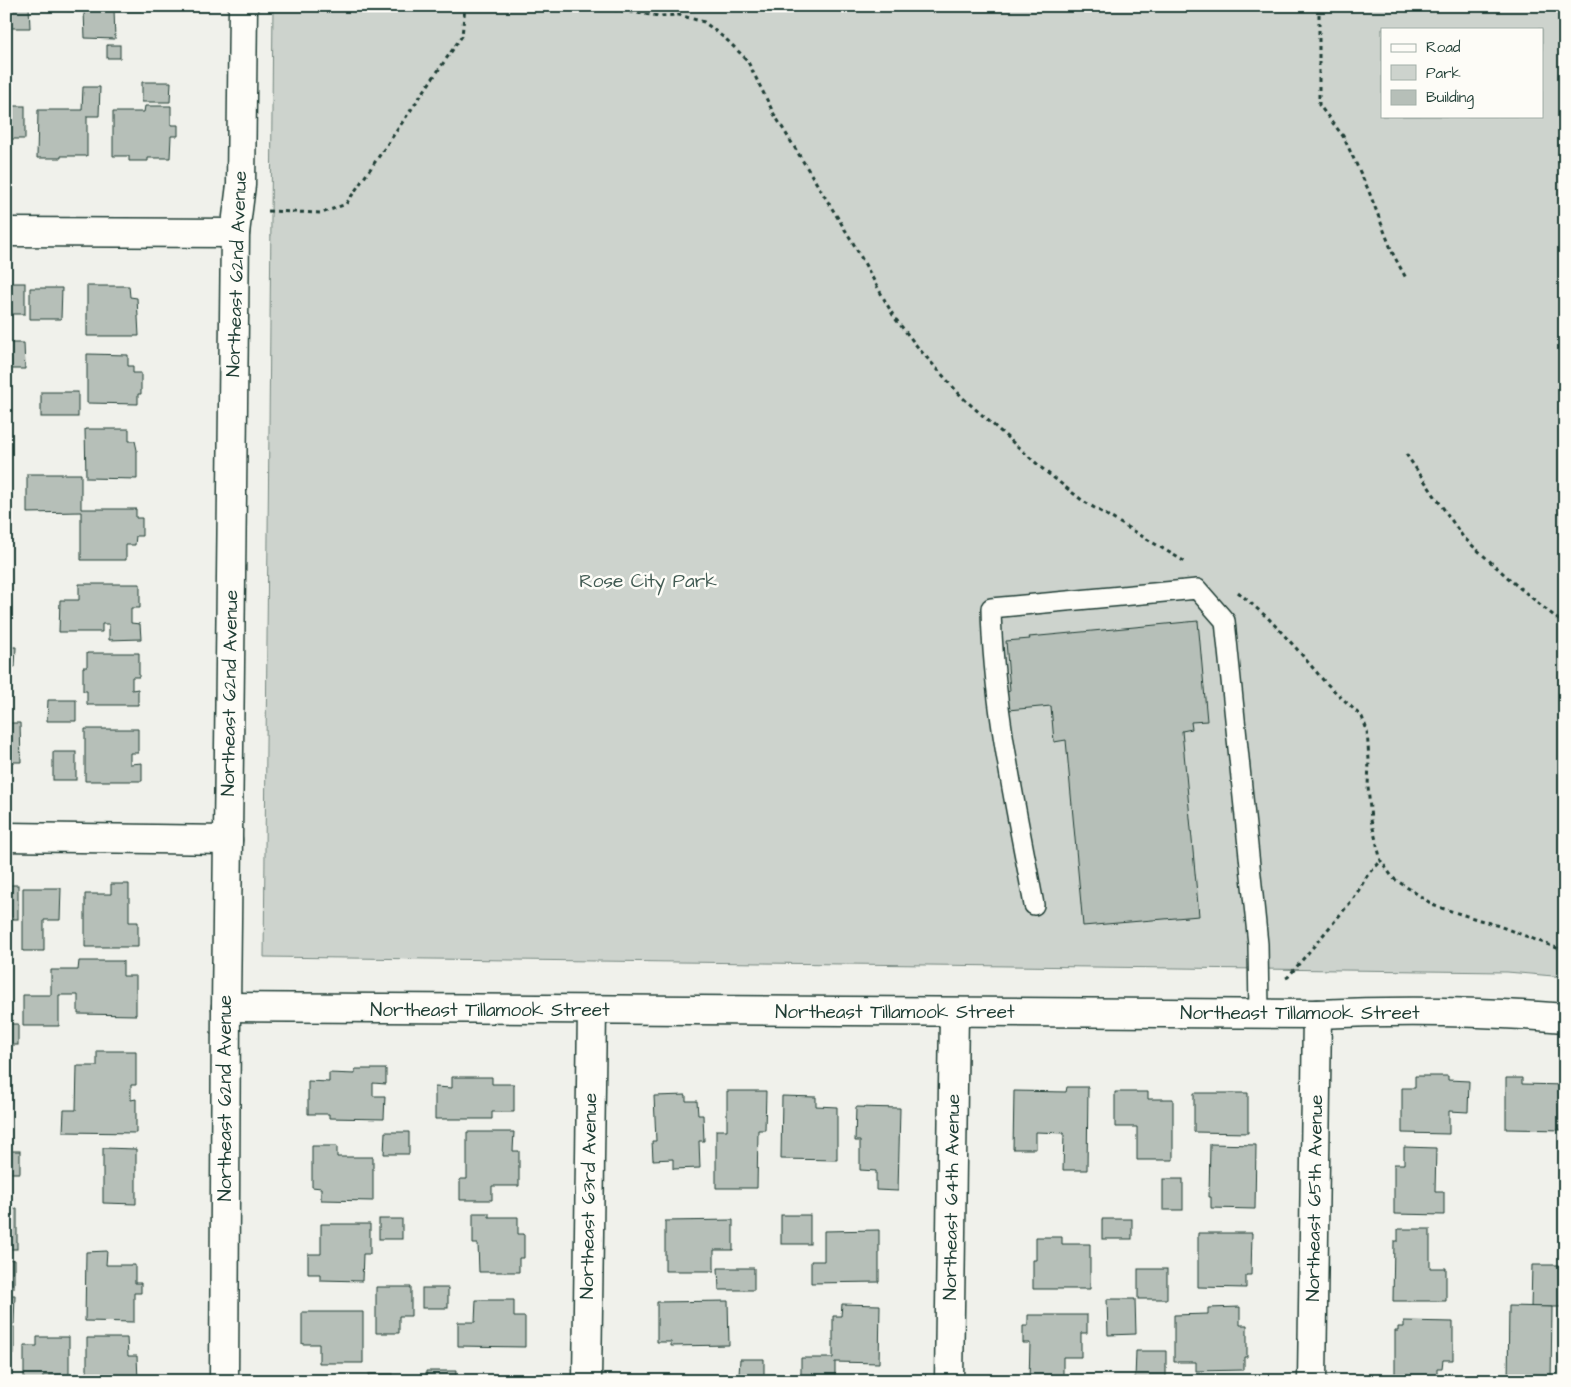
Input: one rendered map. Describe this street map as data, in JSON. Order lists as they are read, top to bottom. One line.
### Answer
{"streets":{"street":["Northeast 62nd Avenue","Northeast Tillamook Street","Northeast 63rd Avenue","Northeast 64th Avenue","Northeast 65th Avenue"]},"crossings":[["Northeast 62nd Avenue","Northeast Tillamook Street"],["Northeast Tillamook Street","Northeast 63rd Avenue"],["Northeast Tillamook Street","Northeast 64th Avenue"],["Northeast Tillamook Street","Northeast 65th Avenue"]],"parks":["Rose City Park"],"legend":["Road","Park","Building"]}
